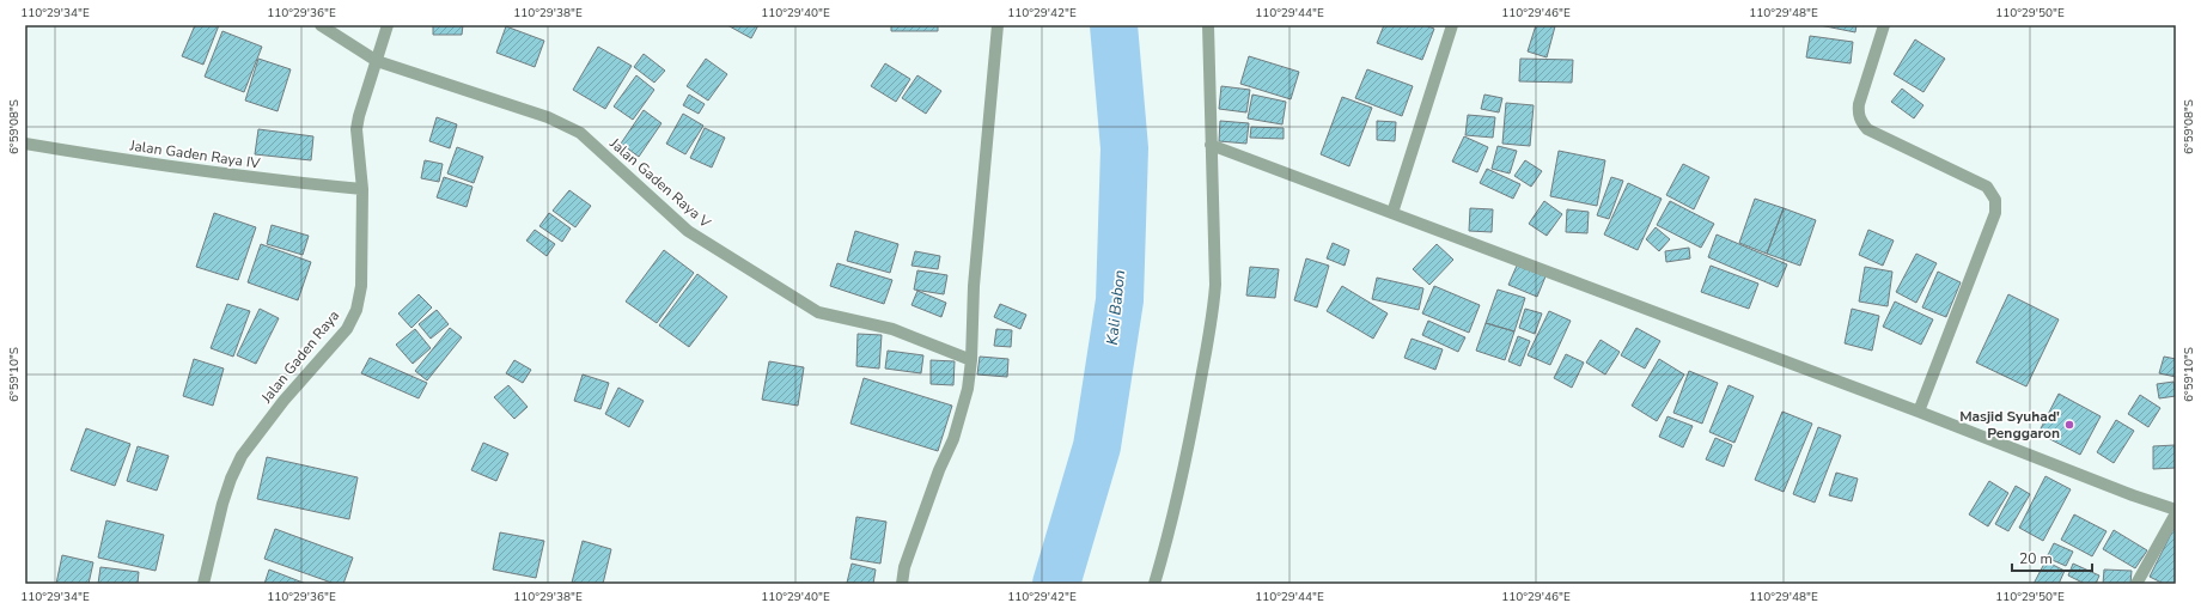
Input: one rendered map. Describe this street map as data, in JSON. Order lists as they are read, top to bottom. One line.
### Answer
{"streets":{"street":["Jalan Gaden Raya IV","Jalan Gaden Raya V","Jalan Gaden Raya"]},"crossings":[["Jalan Gaden Raya IV","Jalan Gaden Raya"],["Jalan Gaden Raya V","Jalan Gaden Raya"]],"water":["Kali Babon"],"places":["Masjid Syuhad' Penggaron"],"scale_bar":"20 m","coordinates":["110°29'34\"E","110°29'36\"E","110°29'38\"E","110°29'40\"E","110°29'42\"E","110°29'44\"E","110°29'46\"E","110°29'48\"E","110°29'50\"E","6°59'08\"S","6°59'10\"S"]}
